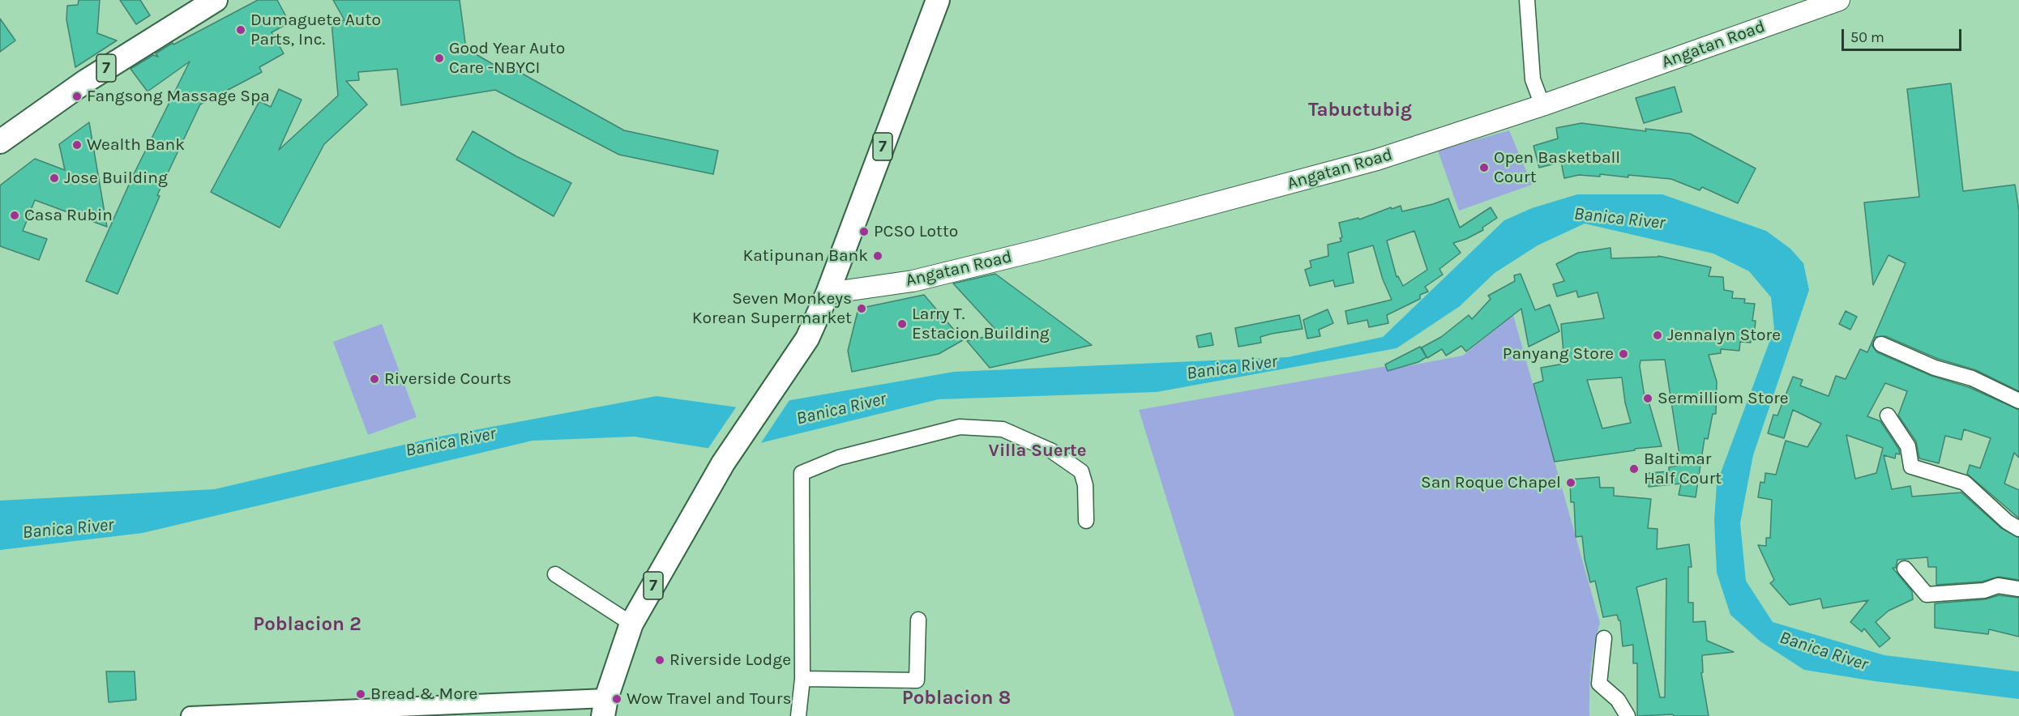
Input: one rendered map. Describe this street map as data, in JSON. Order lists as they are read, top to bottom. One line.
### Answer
{"streets":{"main road":["Angatan Road","7"]},"crossings":[["Angatan Road","7"]],"districts":["Tabuctubig","Villa Suerte","Poblacion 2","Poblacion 8"],"water":["Banica River"],"places":["Dumaguete Auto Parts, Inc.","Good Year Auto Care -NBYCI","Fangsong Massage Spa","Wealth Bank","Open Basketball Court","Jose Building","Casa Rubin","PCSO Lotto","Katipunan Bank","Seven Monkeys Korean Supermarket","Larry T. Estacion Building","Jennalyn Store","Panyang Store","Riverside Courts","Sermilliom Store","Baltimar Half Court","San Roque Chapel","Riverside Lodge","Bread & More","Wow Travel and Tours"],"scale_bar":"50 m"}
